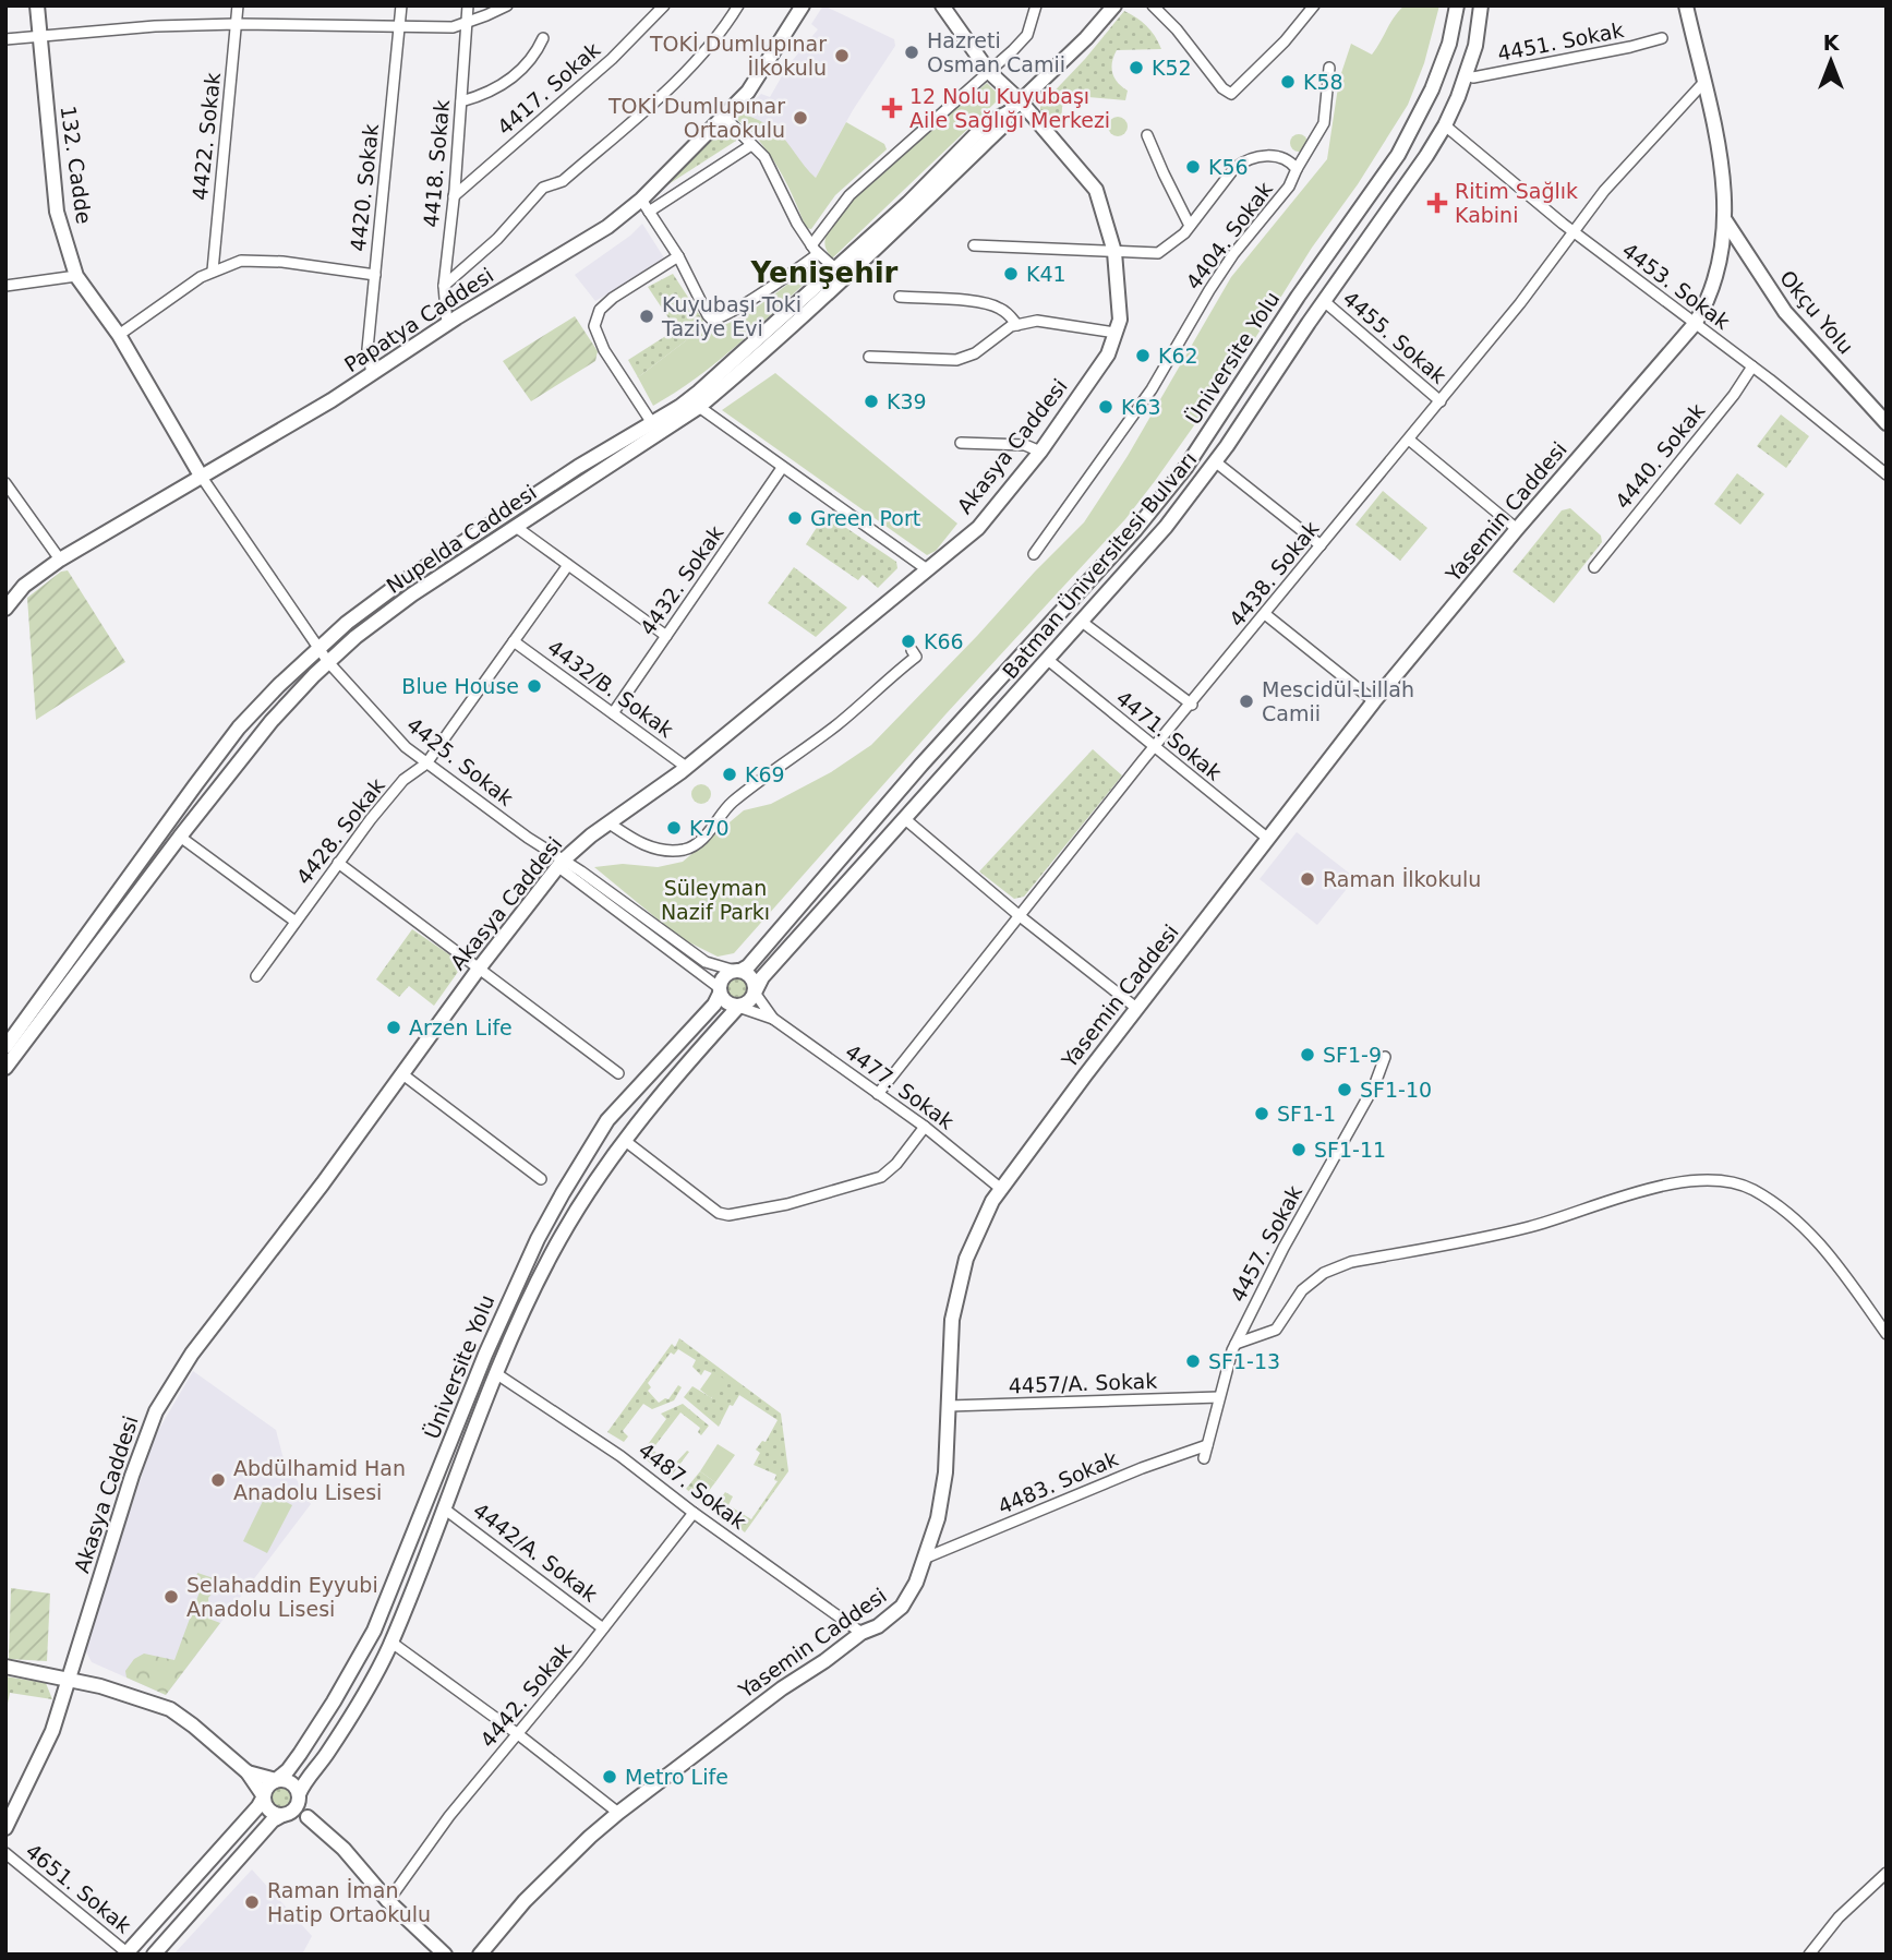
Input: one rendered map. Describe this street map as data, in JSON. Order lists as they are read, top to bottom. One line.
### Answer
{"streets":{"street":["4451. Sokak","4417. Sokak","4422. Sokak","4418. Sokak","132. Cadde","4420. Sokak","4404. Sokak","4453. Sokak","Okçu Yolu","Papatya Caddesi","4455. Sokak","Üniversite Yolu","Akasya Caddesi","4440. Sokak","Yasemin Caddesi","Nupelda Caddesi","Batman Üniversitesi Bulvarı","4438. Sokak","4432. Sokak","4432/B. Sokak","4471. Sokak","4425. Sokak","4428. Sokak","4477. Sokak","4457. Sokak","4457/A. Sokak","4483. Sokak","4487. Sokak","4442/A. Sokak","4442. Sokak","4651. Sokak"]},"crossings":[["4451. Sokak","Batman Üniversitesi Bulvarı"],["4417. Sokak","4418. Sokak"],["4418. Sokak","Papatya Caddesi"],["132. Cadde","Papatya Caddesi"],["132. Cadde","4425. Sokak"],["4420. Sokak","Papatya Caddesi"],["4404. Sokak","Akasya Caddesi"],["4453. Sokak","4440. Sokak"],["4453. Sokak","Yasemin Caddesi"],["4453. Sokak","Batman Üniversitesi Bulvarı"],["4453. Sokak","4438. Sokak"],["Okçu Yolu","Yasemin Caddesi"],["Papatya Caddesi","4425. Sokak"],["4455. Sokak","Batman Üniversitesi Bulvarı"],["4455. Sokak","4438. Sokak"],["Üniversite Yolu","Batman Üniversitesi Bulvarı"],["Üniversite Yolu","4425. Sokak"],["Akasya Caddesi","Nupelda Caddesi"],["Akasya Caddesi","4432/B. Sokak"],["Akasya Caddesi","4425. Sokak"],["Yasemin Caddesi","4438. Sokak"],["Yasemin Caddesi","4471. Sokak"],["Yasemin Caddesi","4477. Sokak"],["Yasemin Caddesi","4457/A. Sokak"],["Yasemin Caddesi","4483. Sokak"],["Yasemin Caddesi","4487. Sokak"],["Nupelda Caddesi","4425. Sokak"],["Batman Üniversitesi Bulvarı","4471. Sokak"],["Batman Üniversitesi Bulvarı","4425. Sokak"],["4438. Sokak","4471. Sokak"],["4438. Sokak","4477. Sokak"],["4432. Sokak","4432/B. Sokak"],["4432/B. Sokak","4428. Sokak"],["4425. Sokak","4428. Sokak"],["4457. Sokak","4457/A. Sokak"],["4457. Sokak","4483. Sokak"],["4487. Sokak","4442. Sokak"],["4442/A. Sokak","4442. Sokak"]],"districts":["Yenişehir"],"parks":["Süleyman Nazif Parkı"],"places":{"other":["Hazreti Osman Camii","TOKİ Dumlupınar İlkokulu","K52","K58","TOKİ Dumlupınar Ortaokulu","K56","K41","Kuyubaşı Toki Taziye Evi","K62","K39","K63","Green Port","K66","Blue House","Mescidül-Lillah Camii","K69","K70","Raman İlkokulu","Arzen Life","SF1-9","SF1-10","SF1-1","SF1-11","SF1-13","Abdülhamid Han Anadolu Lisesi","Selahaddin Eyyubi Anadolu Lisesi","Metro Life","Raman İman Hatip Ortaokulu"],"health":["12 Nolu Kuyubaşı Aile Sağlığı Merkezi","Ritim Sağlık Kabini"]},"north":"top"}
